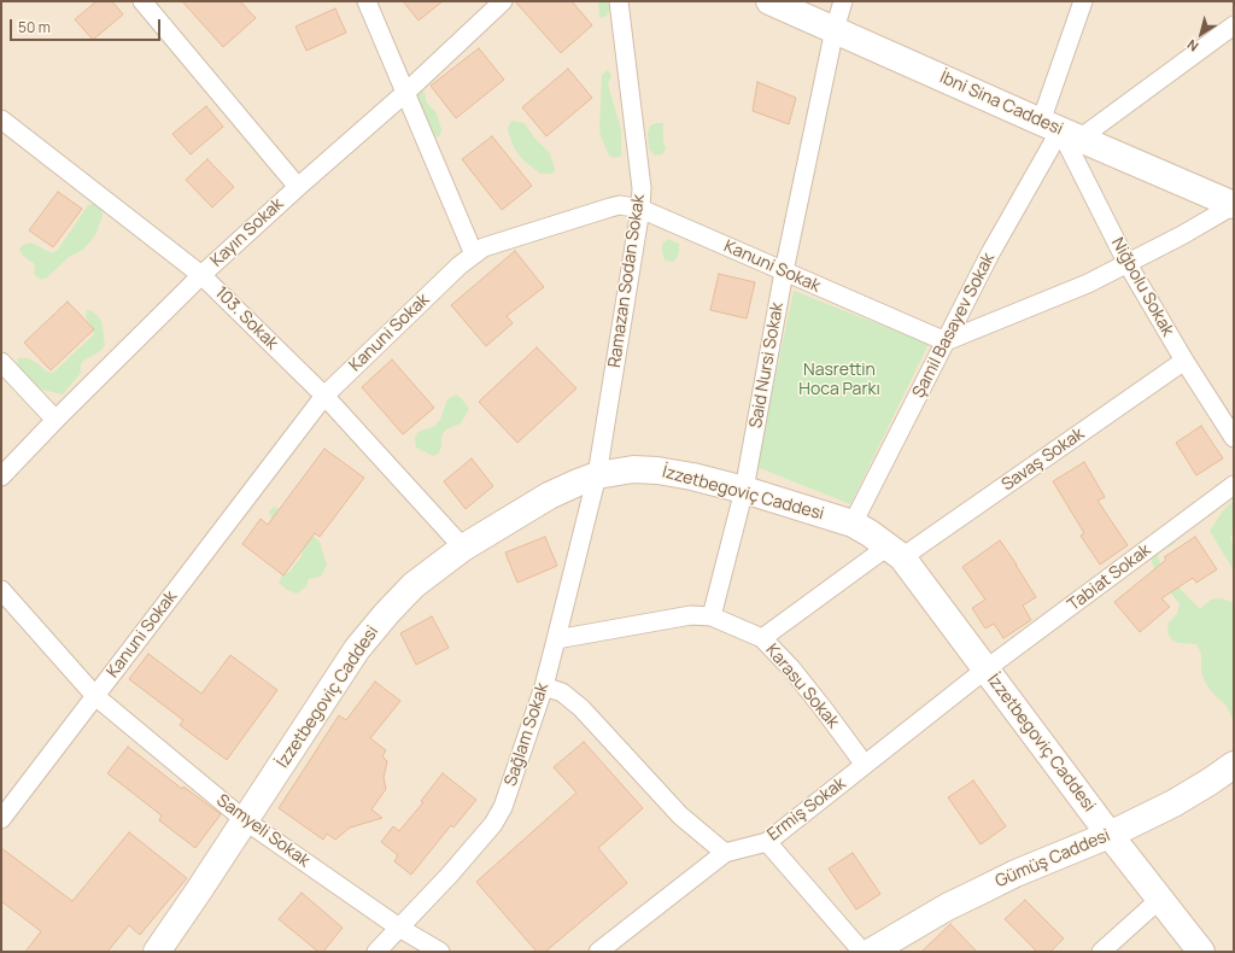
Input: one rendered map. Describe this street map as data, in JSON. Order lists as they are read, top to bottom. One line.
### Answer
{"streets":{"street":["İbni Sina Caddesi","Kayın Sokak","Kanuni Sokak","Ramazan Sodan Sokak","Niğbolu Sokak","103. Sokak","Şamil Basayev Sokak","Said Nursi Sokak","Savaş Sokak","İzzetbegoviç Caddesi","Tabiat Sokak","Karasu Sokak","Sağlam Sokak","Ermiş Sokak","Samyeli Sokak","Gümüş Caddesi"]},"crossings":[["İbni Sina Caddesi","Niğbolu Sokak"],["İbni Sina Caddesi","Şamil Basayev Sokak"],["İbni Sina Caddesi","Said Nursi Sokak"],["Kayın Sokak","103. Sokak"],["Kanuni Sokak","Ramazan Sodan Sokak"],["Kanuni Sokak","103. Sokak"],["Kanuni Sokak","Şamil Basayev Sokak"],["Kanuni Sokak","Said Nursi Sokak"],["Kanuni Sokak","Samyeli Sokak"],["Ramazan Sodan Sokak","İzzetbegoviç Caddesi"],["Ramazan Sodan Sokak","Sağlam Sokak"],["Niğbolu Sokak","Şamil Basayev Sokak"],["Niğbolu Sokak","Savaş Sokak"],["103. Sokak","İzzetbegoviç Caddesi"],["Şamil Basayev Sokak","İzzetbegoviç Caddesi"],["Said Nursi Sokak","İzzetbegoviç Caddesi"],["Said Nursi Sokak","Karasu Sokak"],["Savaş Sokak","İzzetbegoviç Caddesi"],["Savaş Sokak","Karasu Sokak"],["İzzetbegoviç Caddesi","Tabiat Sokak"],["İzzetbegoviç Caddesi","Sağlam Sokak"],["İzzetbegoviç Caddesi","Ermiş Sokak"],["İzzetbegoviç Caddesi","Samyeli Sokak"],["İzzetbegoviç Caddesi","Gümüş Caddesi"],["Tabiat Sokak","Ermiş Sokak"],["Karasu Sokak","Sağlam Sokak"],["Karasu Sokak","Ermiş Sokak"],["Sağlam Sokak","Samyeli Sokak"]],"parks":["Nasrettin Hoca Parkı"],"scale_bar":"50 m","north":"bottom left"}
